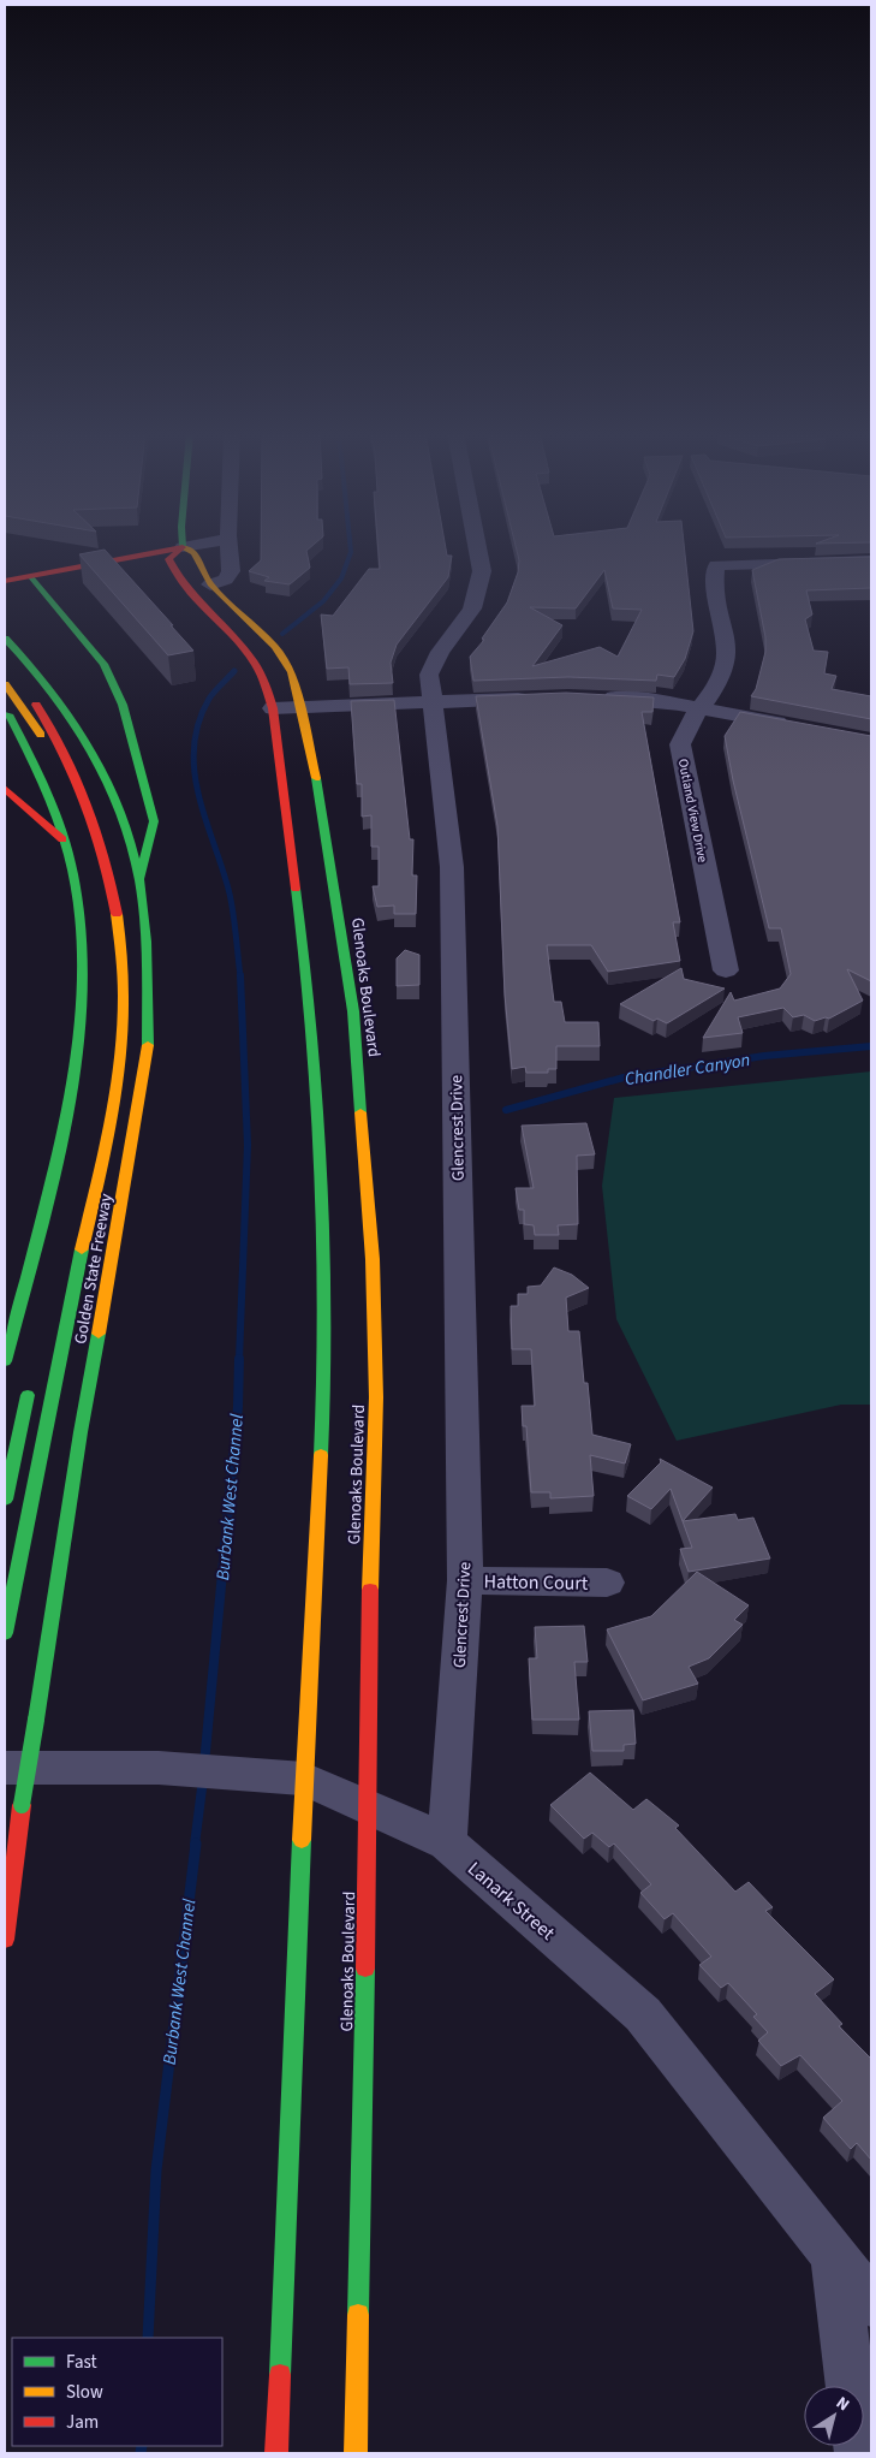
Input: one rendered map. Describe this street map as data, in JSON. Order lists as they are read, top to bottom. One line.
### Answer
{"streets":{"main road":["Glenoaks Boulevard","Golden State Freeway"],"street":["Outland View Drive","Glencrest Drive","Hatton Court","Lanark Street"]},"crossings":[["Glenoaks Boulevard","Lanark Street"],["Glencrest Drive","Hatton Court"],["Glencrest Drive","Lanark Street"]],"water":["Chandler Canyon","Burbank West Channel"],"legend":["Fast","Slow","Jam"],"north":"top right"}
